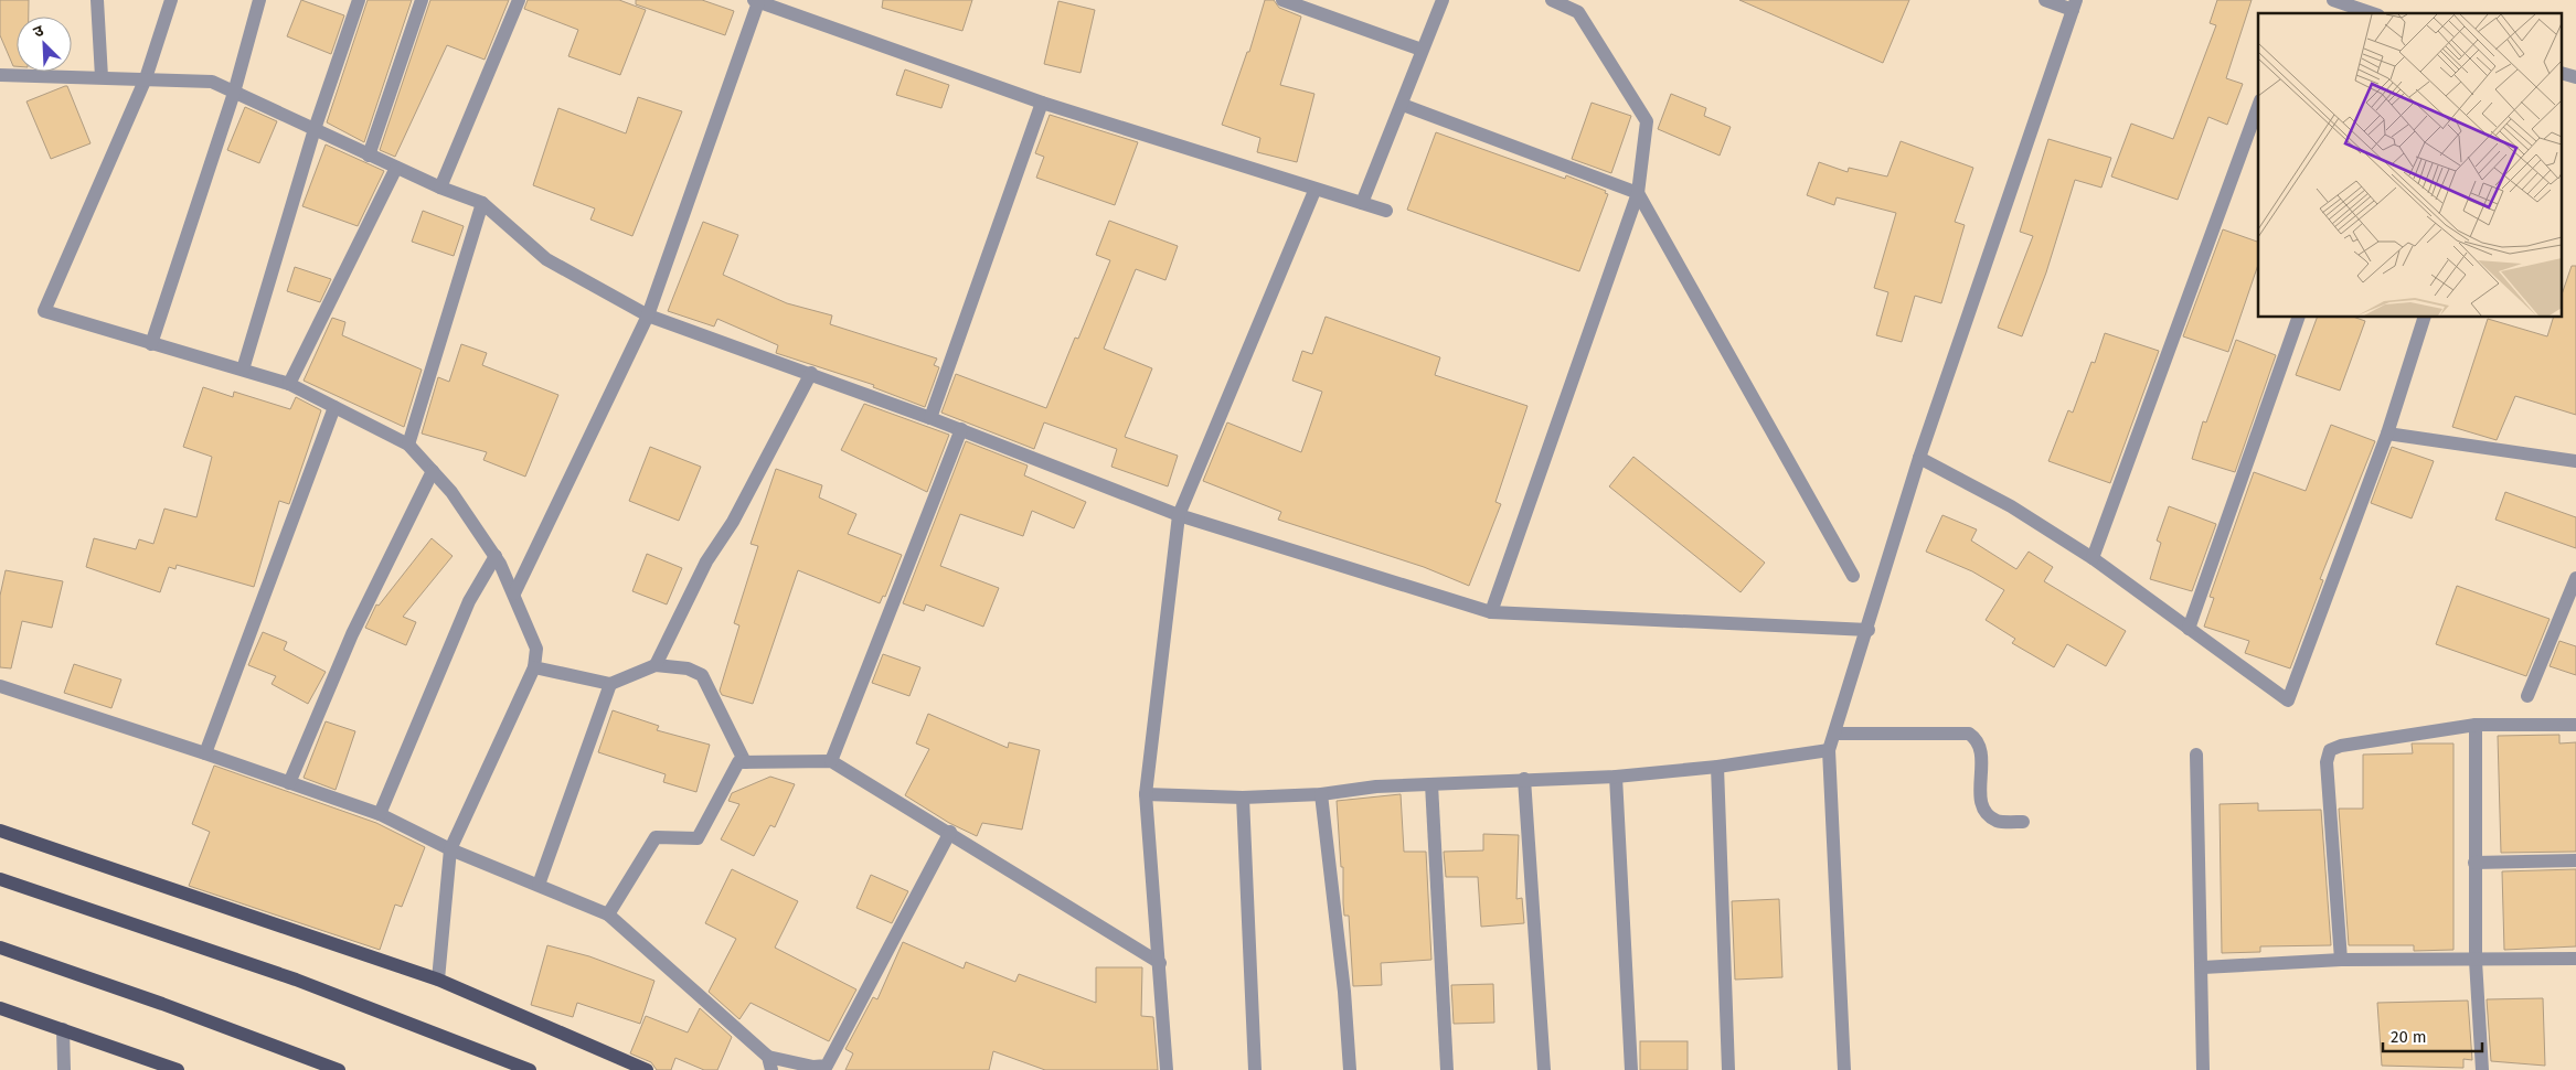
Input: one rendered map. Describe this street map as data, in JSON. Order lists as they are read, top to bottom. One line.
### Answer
{"scale_bar":"20 m","north":"top left"}
